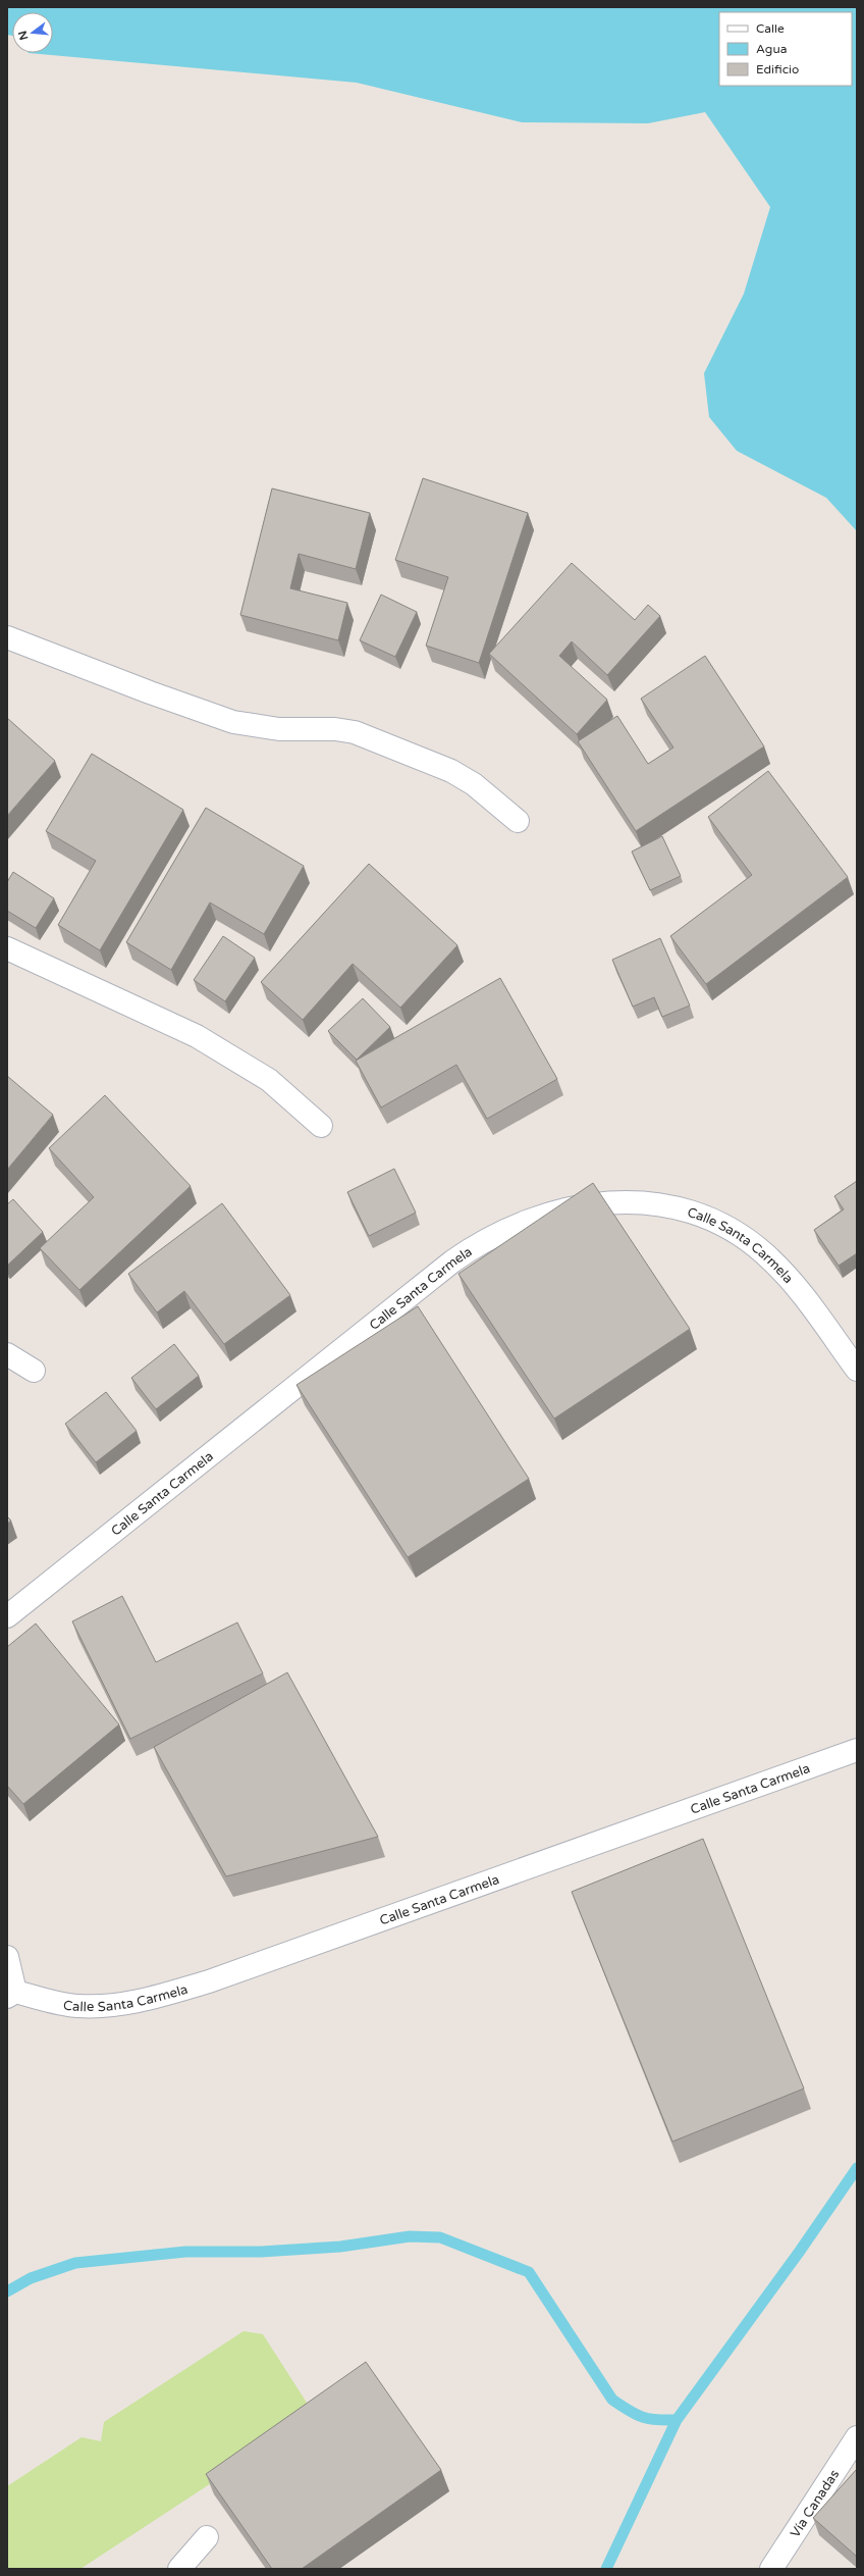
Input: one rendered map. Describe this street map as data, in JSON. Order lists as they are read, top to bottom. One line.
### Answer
{"streets":{"street":["Calle Santa Carmela","Vía Canadas"]},"legend":["Calle","Agua","Edificio"],"north":"left"}
